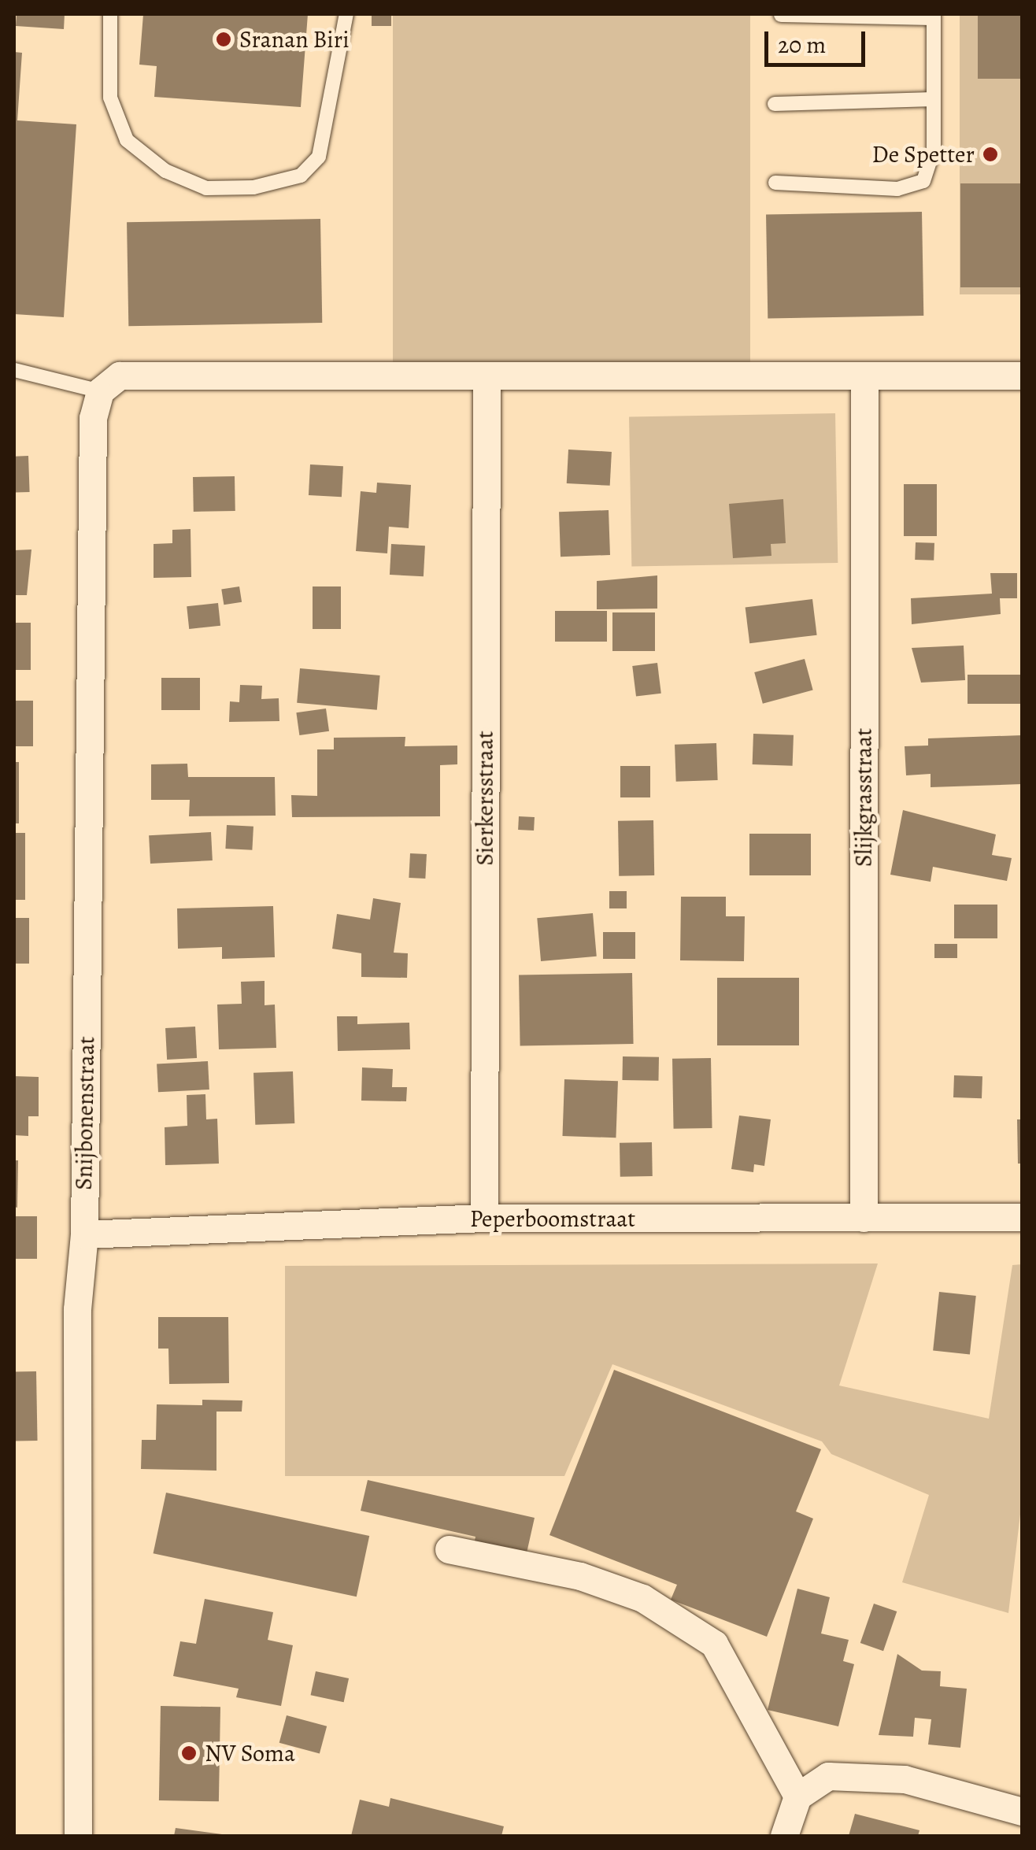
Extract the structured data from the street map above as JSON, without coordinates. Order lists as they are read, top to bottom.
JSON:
{
  "streets": {
    "street": [
      "Slijkgrasstraat",
      "Sierkersstraat",
      "Snijbonenstraat",
      "Peperboomstraat"
    ]
  },
  "crossings": [
    ["Slijkgrasstraat", "Peperboomstraat"],
    ["Sierkersstraat", "Peperboomstraat"],
    ["Snijbonenstraat", "Peperboomstraat"]
  ],
  "places": ["Sranan Biri", "De Spetter", "NV Soma"],
  "scale_bar": "20 m"
}
